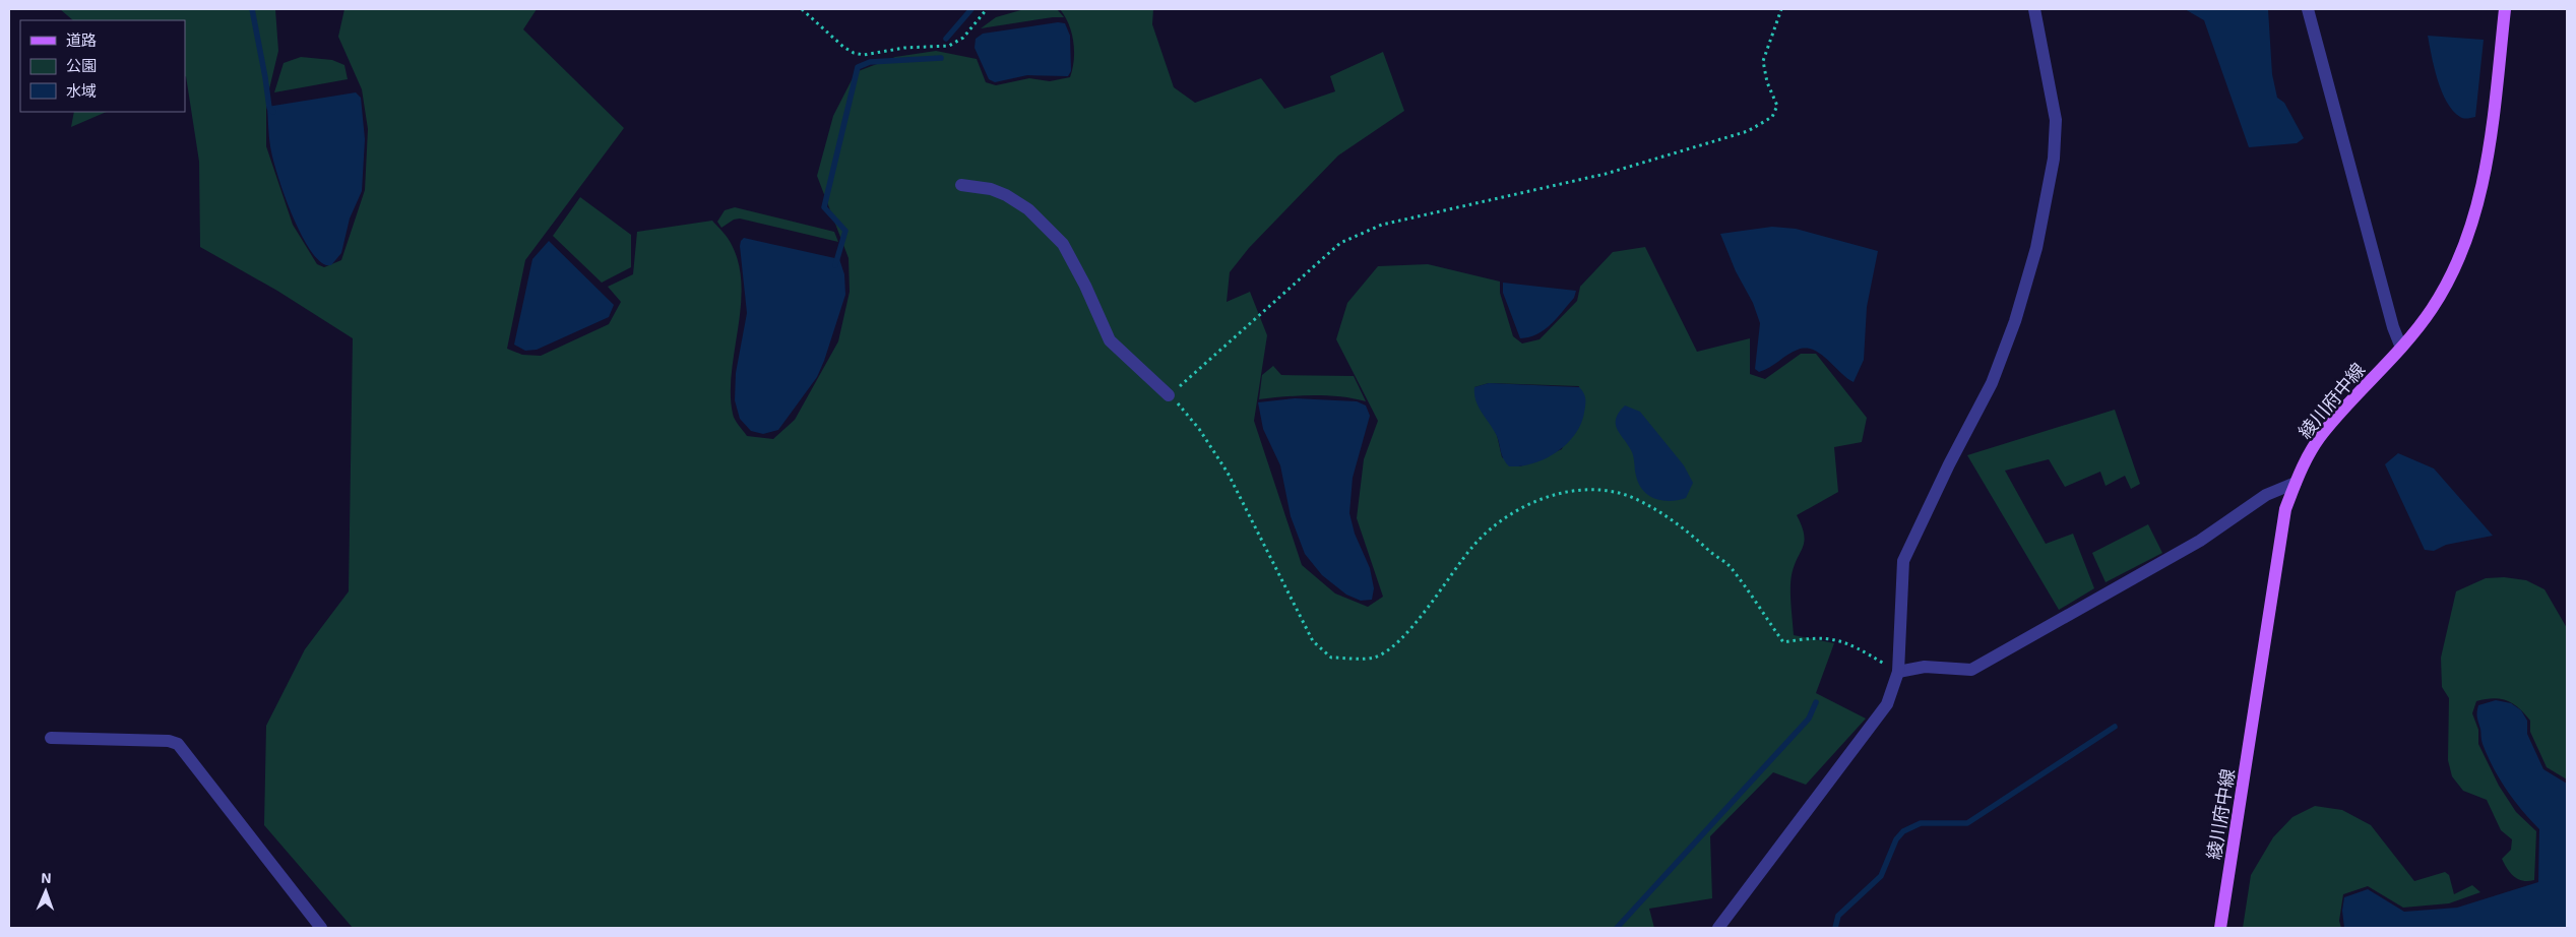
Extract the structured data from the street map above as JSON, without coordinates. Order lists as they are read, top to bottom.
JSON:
{
  "streets": {
    "main road": ["綾川府中線"]
  },
  "legend": ["道路", "公園", "水域"],
  "north": "top"
}
